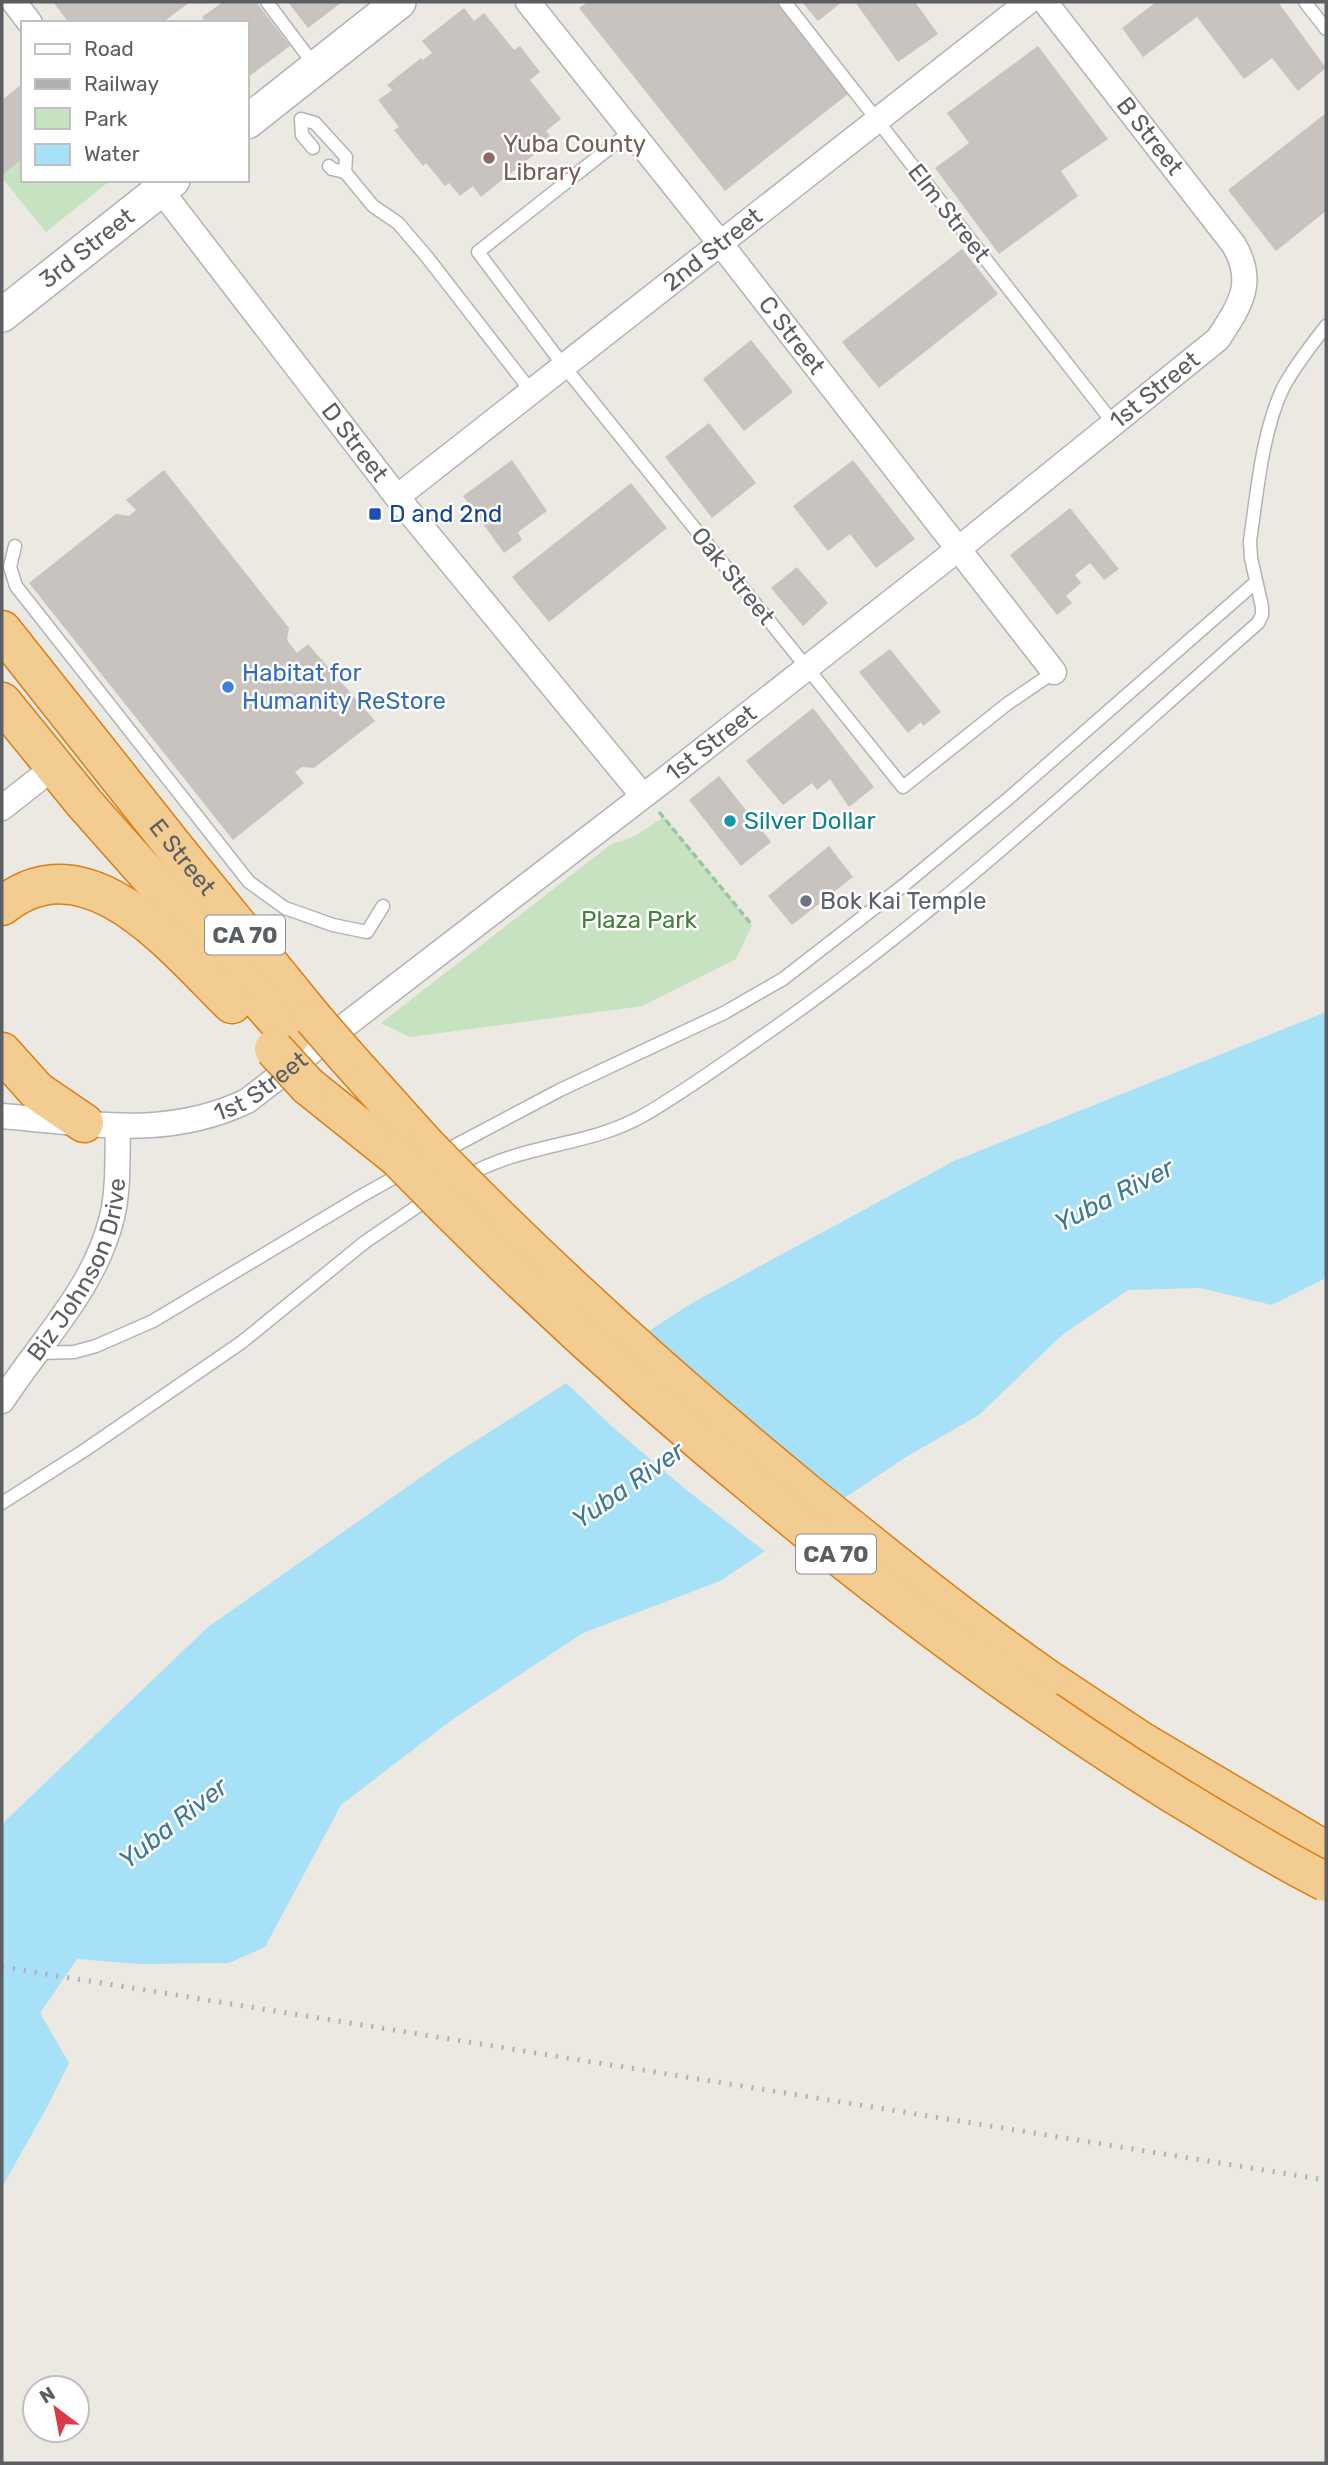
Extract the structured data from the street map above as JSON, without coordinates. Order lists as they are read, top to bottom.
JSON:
{
  "streets": {
    "highway": ["E Street", "CA 70"],
    "street": [
      "B Street",
      "3rd Street",
      "2nd Street",
      "C Street",
      "1st Street",
      "D Street",
      "Biz Johnson Drive"
    ],
    "lane": ["Elm Street", "Oak Street"]
  },
  "crossings": [
    ["B Street", "1st Street"],
    ["Elm Street", "2nd Street"],
    ["Elm Street", "1st Street"],
    ["3rd Street", "D Street"],
    ["2nd Street", "C Street"],
    ["2nd Street", "D Street"],
    ["2nd Street", "Oak Street"],
    ["C Street", "1st Street"],
    ["C Street", "Oak Street"],
    ["1st Street", "D Street"],
    ["1st Street", "Oak Street"],
    ["1st Street", "Biz Johnson Drive"],
    ["E Street", "CA 70"]
  ],
  "water": ["Yuba River"],
  "parks": ["Plaza Park"],
  "places": {
    "other": [
      "Yuba County Library",
      "Habitat for Humanity ReStore",
      "Silver Dollar",
      "Bok Kai Temple"
    ],
    "transit": ["D and 2nd"]
  },
  "legend": [
    "Road",
    "Railway",
    "Park",
    "Water"
  ],
  "north": "top left"
}
